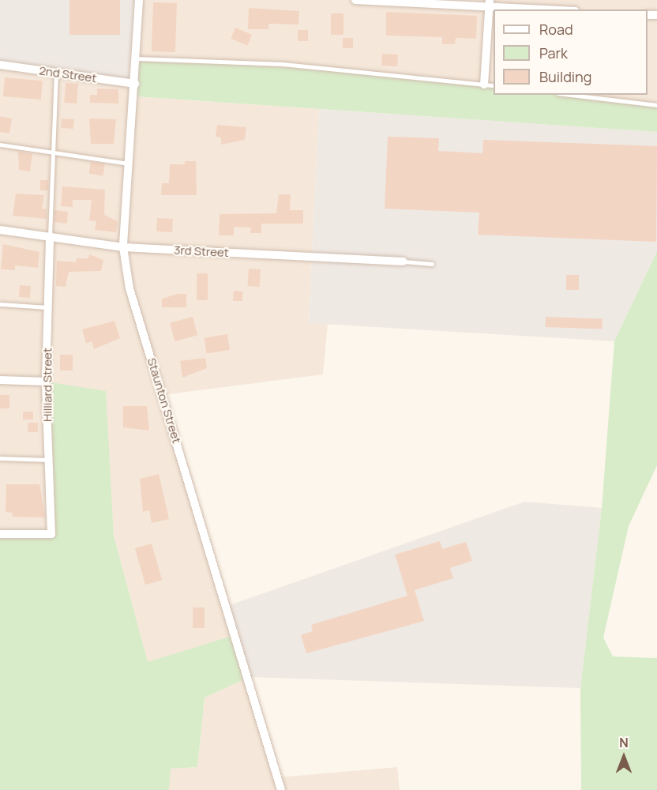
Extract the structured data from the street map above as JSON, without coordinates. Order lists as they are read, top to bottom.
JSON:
{
  "streets": {
    "street": [
      "2nd Street",
      "3rd Street",
      "Hilliard Street",
      "Staunton Street"
    ]
  },
  "crossings": [
    ["2nd Street", "Staunton Street"],
    ["3rd Street", "Hilliard Street"],
    ["3rd Street", "Staunton Street"]
  ],
  "legend": ["Road", "Park", "Building"],
  "north": "top"
}
